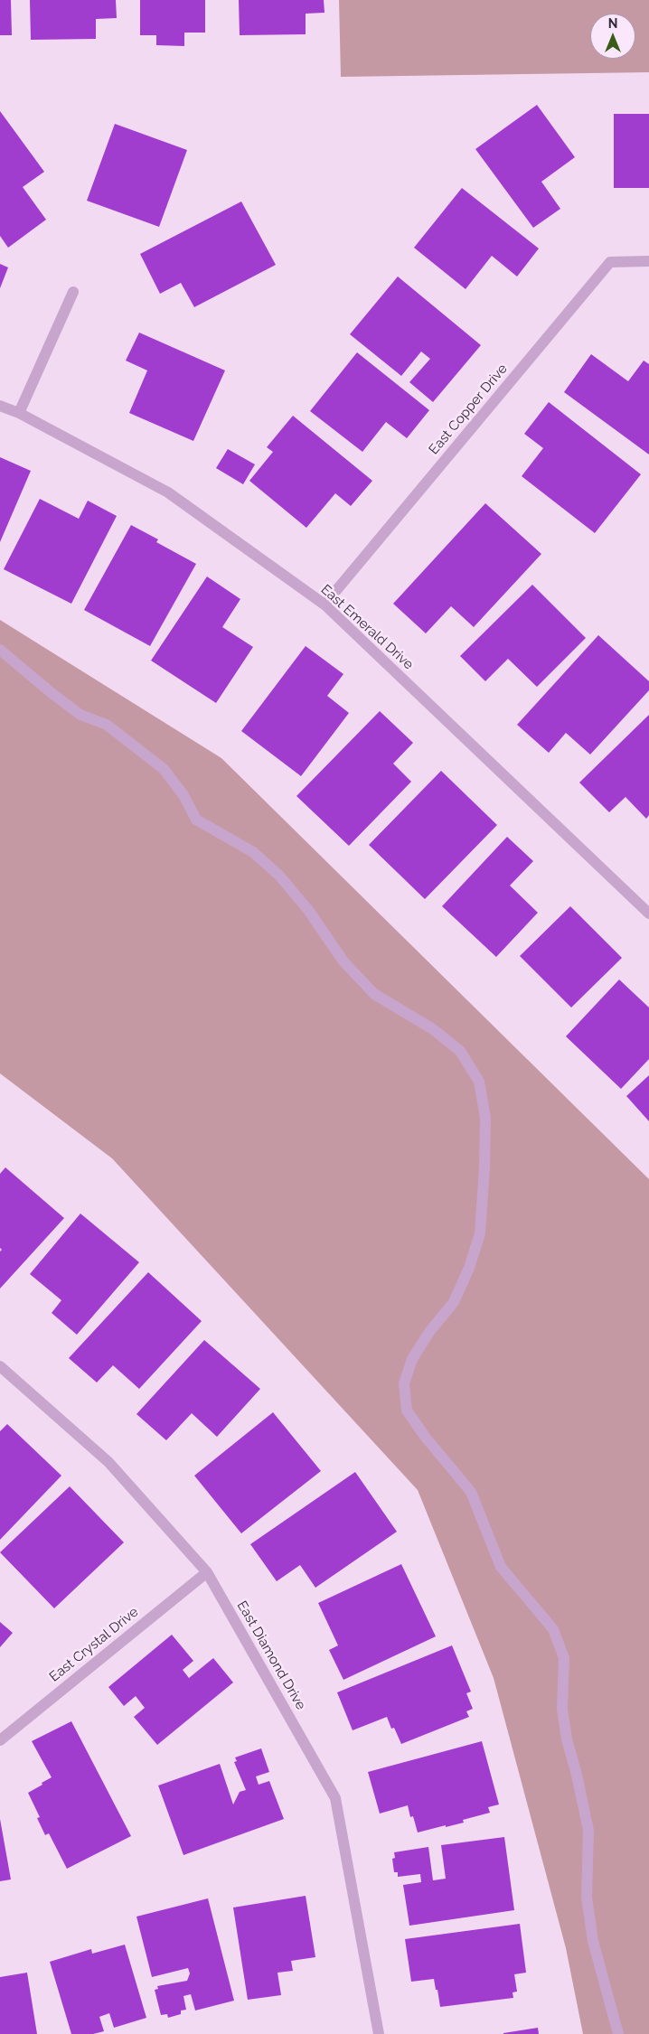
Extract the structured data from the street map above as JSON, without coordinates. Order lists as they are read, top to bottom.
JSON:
{
  "streets": {
    "street": [
      "East Copper Drive",
      "East Emerald Drive",
      "East Crystal Drive",
      "East Diamond Drive"
    ]
  },
  "crossings": [
    ["East Copper Drive", "East Emerald Drive"],
    ["East Crystal Drive", "East Diamond Drive"]
  ],
  "north": "top"
}
